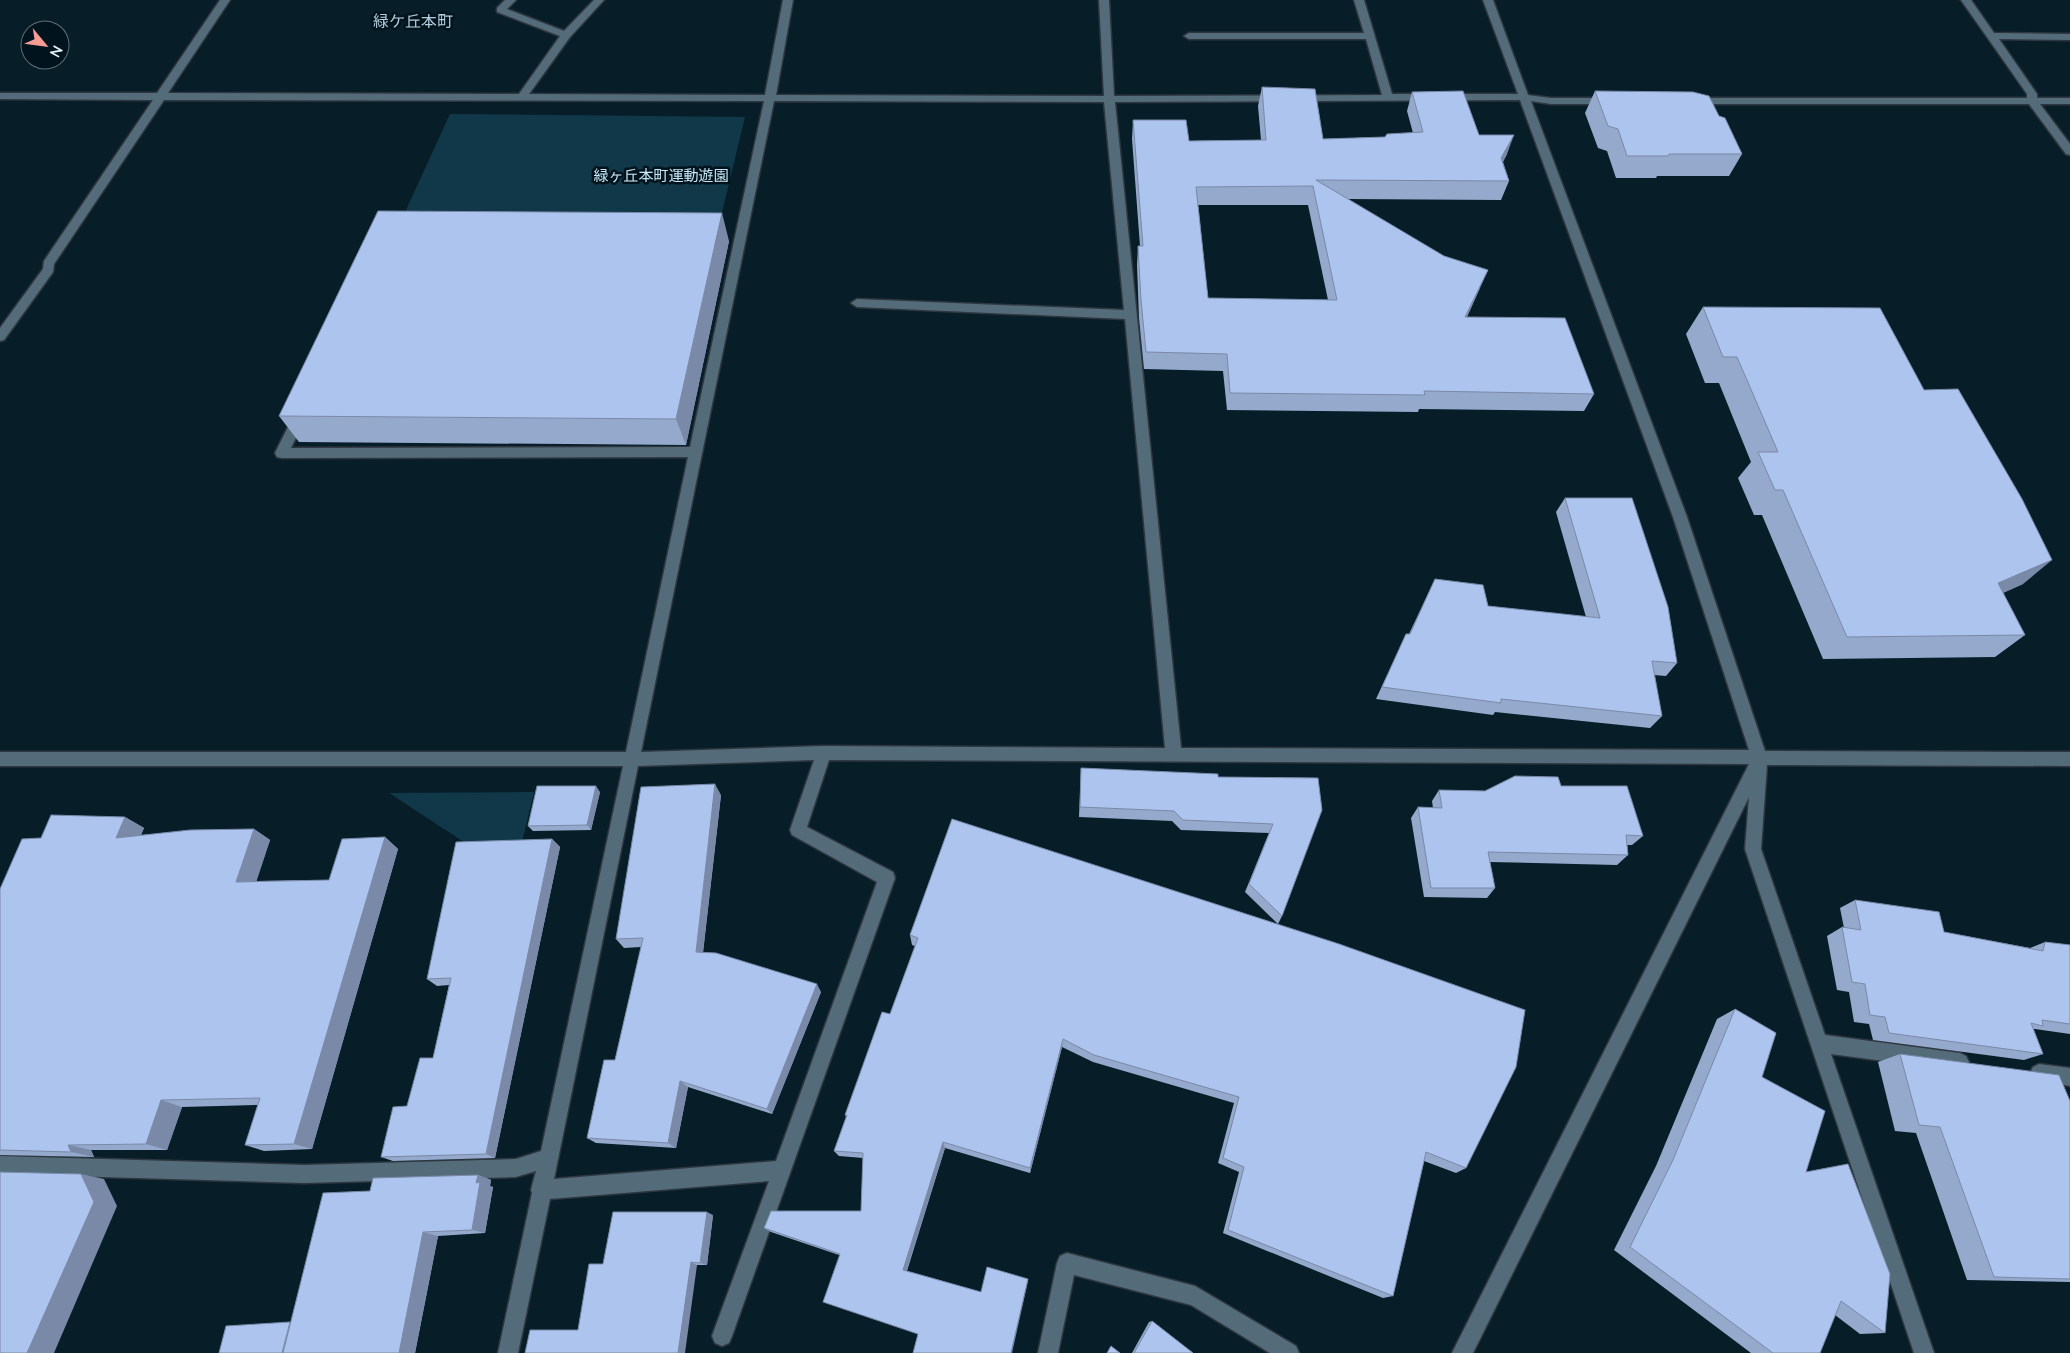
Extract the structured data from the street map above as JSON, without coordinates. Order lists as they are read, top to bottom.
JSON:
{
  "districts": ["緑ケ丘本町"],
  "parks": ["緑ヶ丘本町運動遊園"],
  "north": "bottom right"
}
